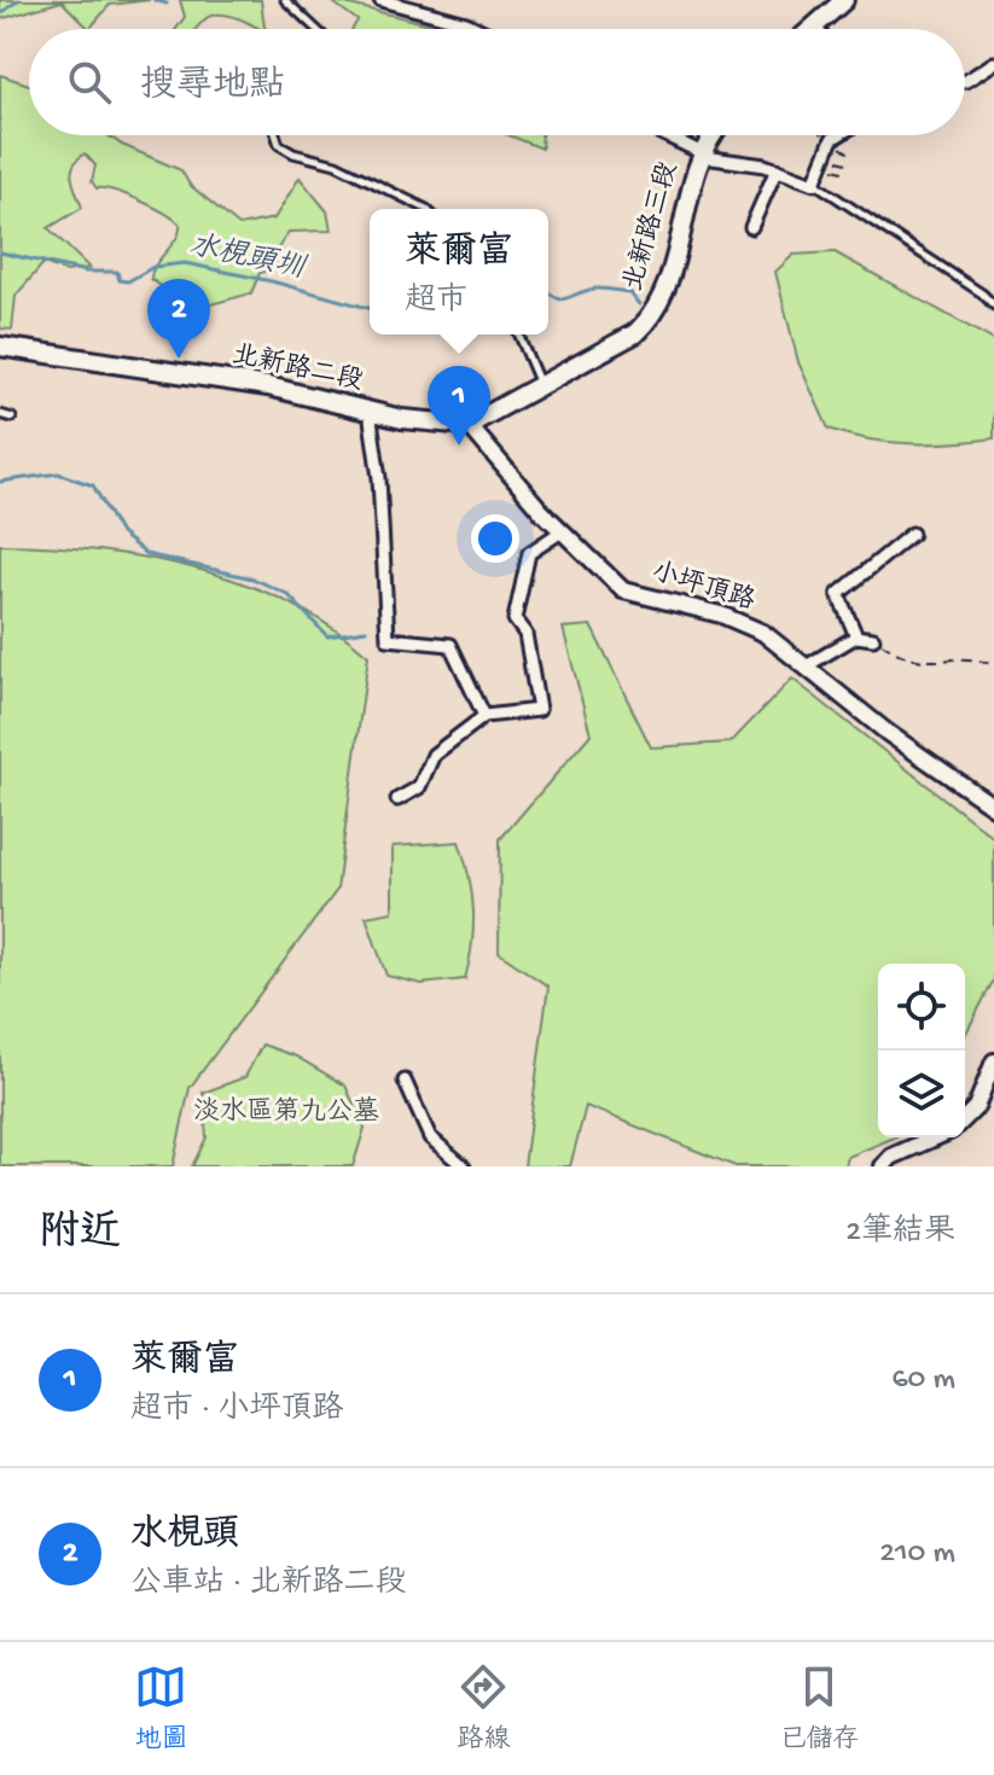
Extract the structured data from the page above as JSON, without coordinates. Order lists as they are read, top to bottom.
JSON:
{
  "streets": {
    "main road": ["北新路三段", "北新路二段"],
    "street": ["小坪頂路"]
  },
  "crossings": [
    ["北新路三段", "北新路二段"],
    ["北新路三段", "小坪頂路"],
    ["北新路二段", "小坪頂路"]
  ],
  "water": ["水梘頭圳"],
  "parks": ["淡水區第九公墓"],
  "page": {
    "search": "搜尋地點",
    "popup": ["萊爾富", "超市"],
    "pins": ["2", "1"],
    "heading": ["附近", "2筆結果"],
    "list": [
      {
        "mark": "1",
        "name": "萊爾富",
        "note": "超市 · 小坪頂路",
        "value": "60 m"
      },
      {
        "mark": "2",
        "name": "水梘頭",
        "note": "公車站 · 北新路二段",
        "value": "210 m"
      }
    ],
    "nav": ["地圖", "路線", "已儲存"]
  }
}
